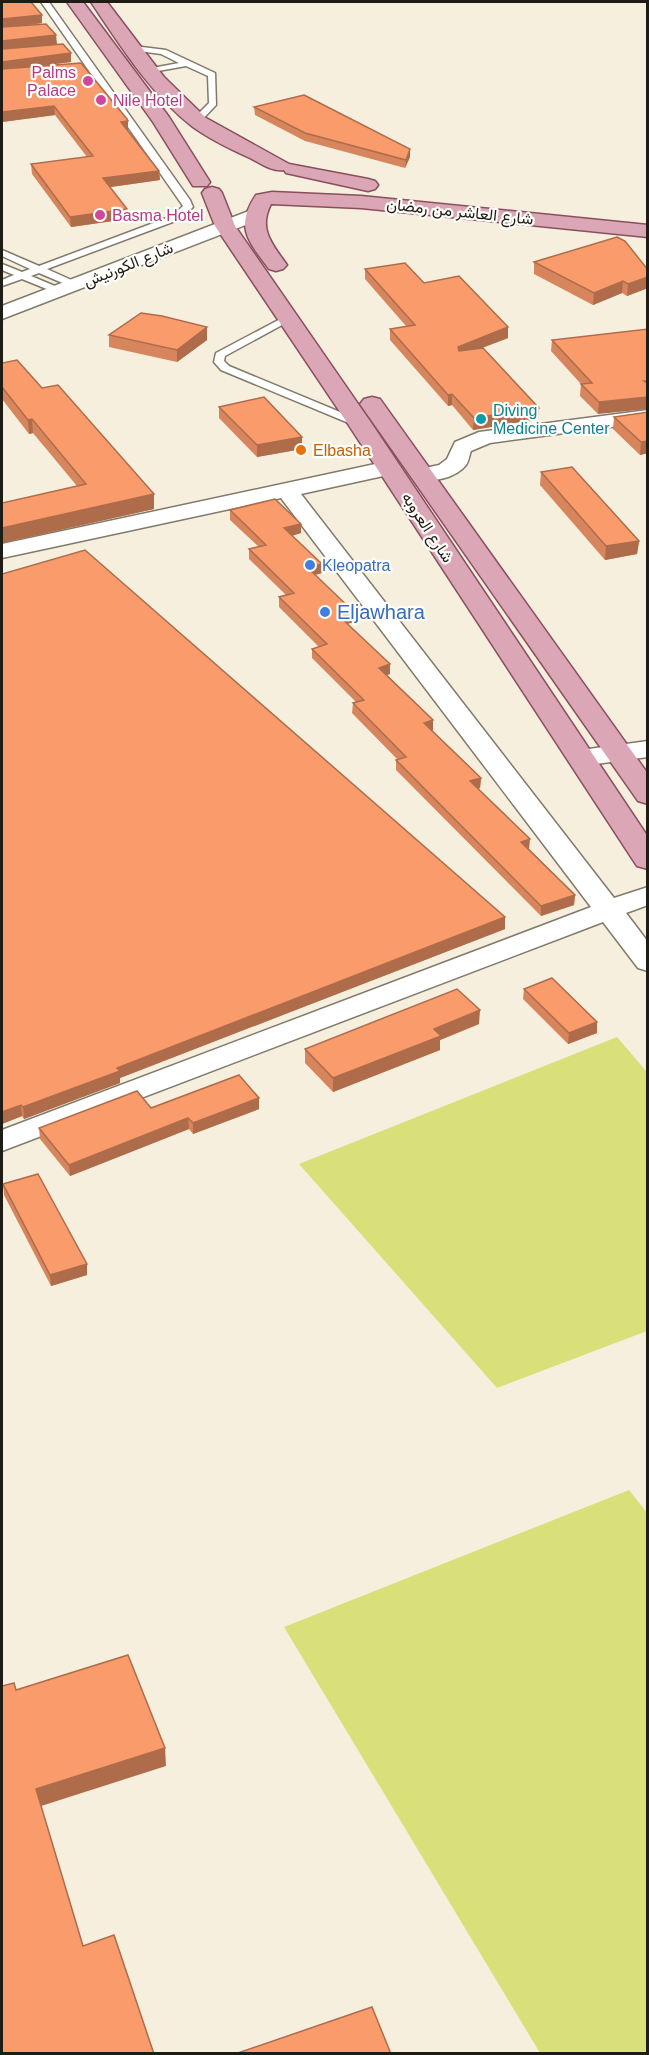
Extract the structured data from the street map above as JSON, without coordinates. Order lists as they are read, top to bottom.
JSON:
{
  "streets": {
    "main road": ["شارع العاشر من رمضان", "شارع العروبه"],
    "street": ["شارع الكورنيش"]
  },
  "crossings": [
    ["شارع العاشر من رمضان", "شارع الكورنيش"],
    ["شارع العاشر من رمضان", "شارع العروبه"],
    ["شارع الكورنيش", "شارع العروبه"]
  ],
  "places": [
    "Palms Palace",
    "Nile Hotel",
    "Basma Hotel",
    "Diving Medicine Center",
    "Elbasha",
    "Kleopatra",
    "Eljawhara"
  ]
}
